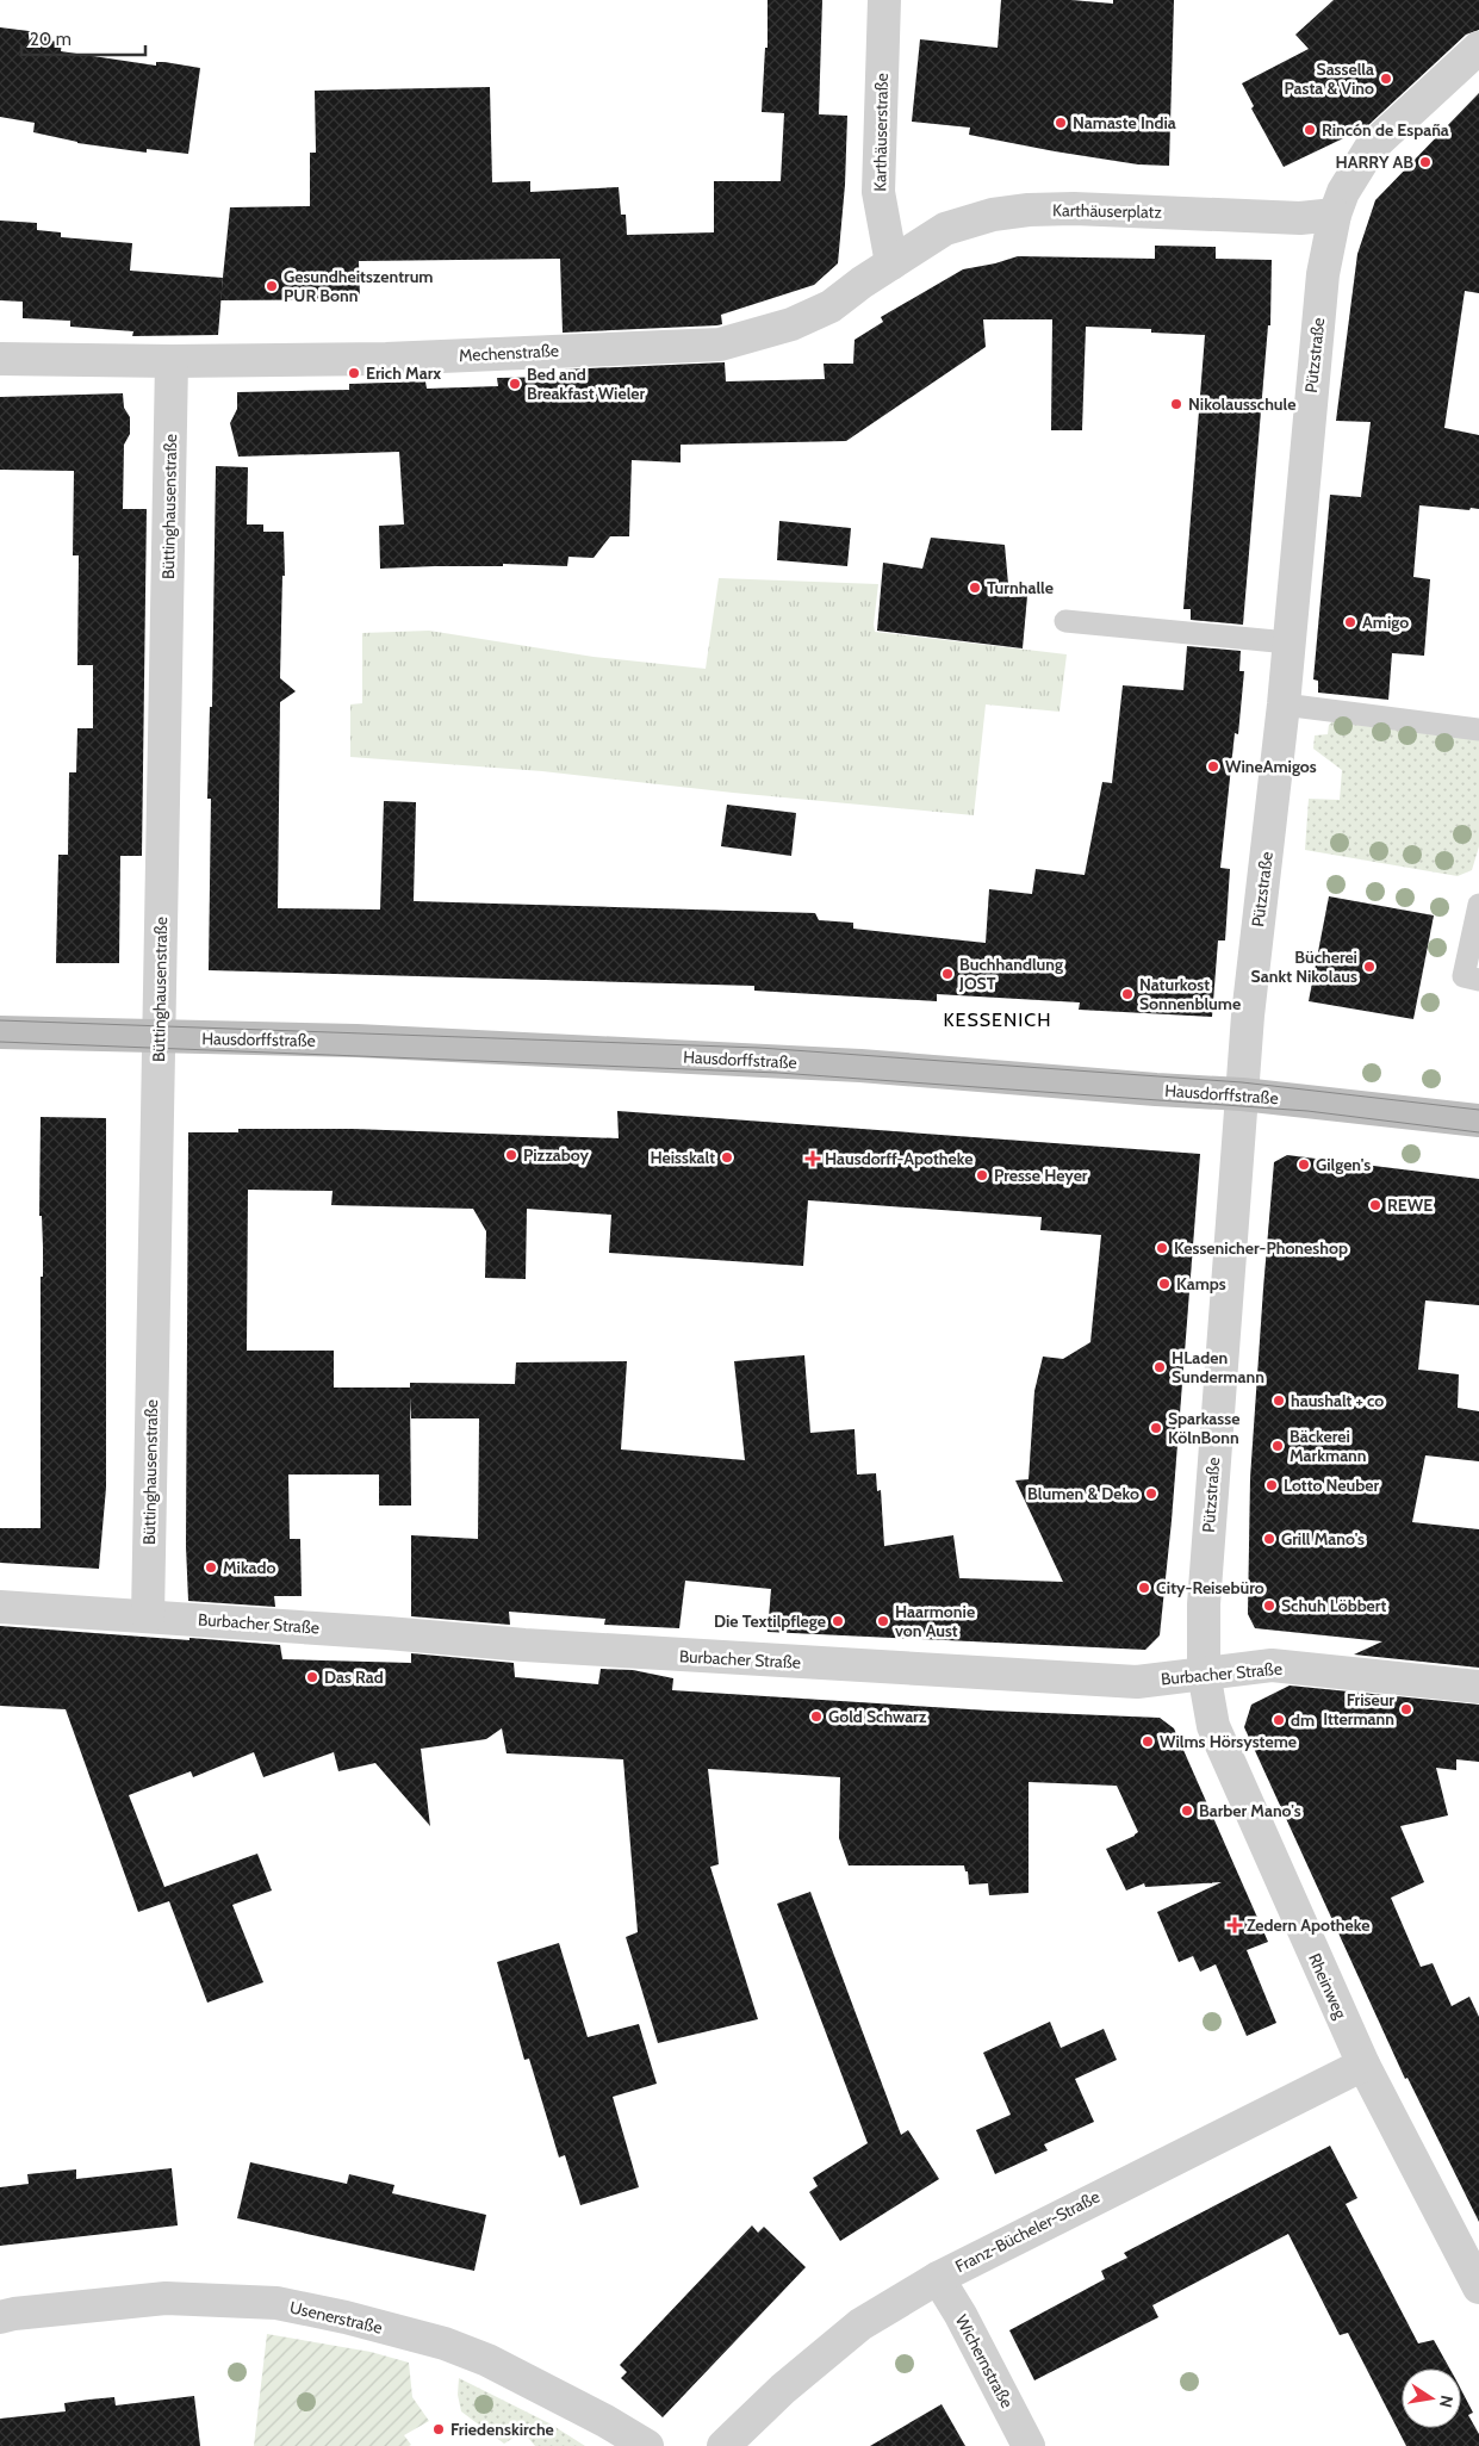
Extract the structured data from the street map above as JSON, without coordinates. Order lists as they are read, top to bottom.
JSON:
{
  "streets": {
    "main road": ["Hausdorffstraße"],
    "street": [
      "Karthäuserstraße",
      "Karthäuserplatz",
      "Mechenstraße",
      "Pützstraße",
      "Büttinghausenstraße",
      "Burbacher Straße",
      "Rheinweg",
      "Franz-Bücheler-Straße",
      "Usenerstraße",
      "Wichernstraße"
    ]
  },
  "crossings": [
    ["Karthäuserstraße", "Karthäuserplatz"],
    ["Karthäuserstraße", "Mechenstraße"],
    ["Karthäuserplatz", "Mechenstraße"],
    ["Karthäuserplatz", "Pützstraße"],
    ["Mechenstraße", "Büttinghausenstraße"],
    ["Pützstraße", "Hausdorffstraße"],
    ["Pützstraße", "Burbacher Straße"],
    ["Pützstraße", "Rheinweg"],
    ["Büttinghausenstraße", "Hausdorffstraße"],
    ["Büttinghausenstraße", "Burbacher Straße"],
    ["Burbacher Straße", "Rheinweg"],
    ["Rheinweg", "Franz-Bücheler-Straße"],
    ["Franz-Bücheler-Straße", "Wichernstraße"]
  ],
  "districts": ["KESSENICH"],
  "places": {
    "other": [
      "Sassella Pasta & Vino",
      "Namaste India",
      "Rincón de España",
      "HARRY AB",
      "Gesundheitszentrum PUR Bonn",
      "Erich Marx",
      "Bed and Breakfast Wieler",
      "Nikolausschule",
      "Turnhalle",
      "Amigo",
      "WineAmigos",
      "Bücherei Sankt Nikolaus",
      "Buchhandlung JOST",
      "Naturkost Sonnenblume",
      "Pizzaboy",
      "Heisskalt",
      "Gilgen's",
      "Presse Heyer",
      "REWE",
      "Kessenicher-Phoneshop",
      "Kamps",
      "HLaden Sundermann",
      "haushalt + co",
      "Sparkasse KölnBonn",
      "Bäckerei Markmann",
      "Lotto Neuber",
      "Blumen & Deko",
      "Grill Mano's",
      "Mikado",
      "City-Reisebüro",
      "Schuh Löbbert",
      "Die Textilpflege",
      "Haarmonie von Aust",
      "Das Rad",
      "Friseur Ittermann",
      "Gold Schwarz",
      "dm",
      "Wilms Hörsysteme",
      "Barber Mano's",
      "Friedenskirche"
    ],
    "health": ["Hausdorff-Apotheke", "Zedern Apotheke"]
  },
  "scale_bar": "20 m",
  "north": "right"
}
